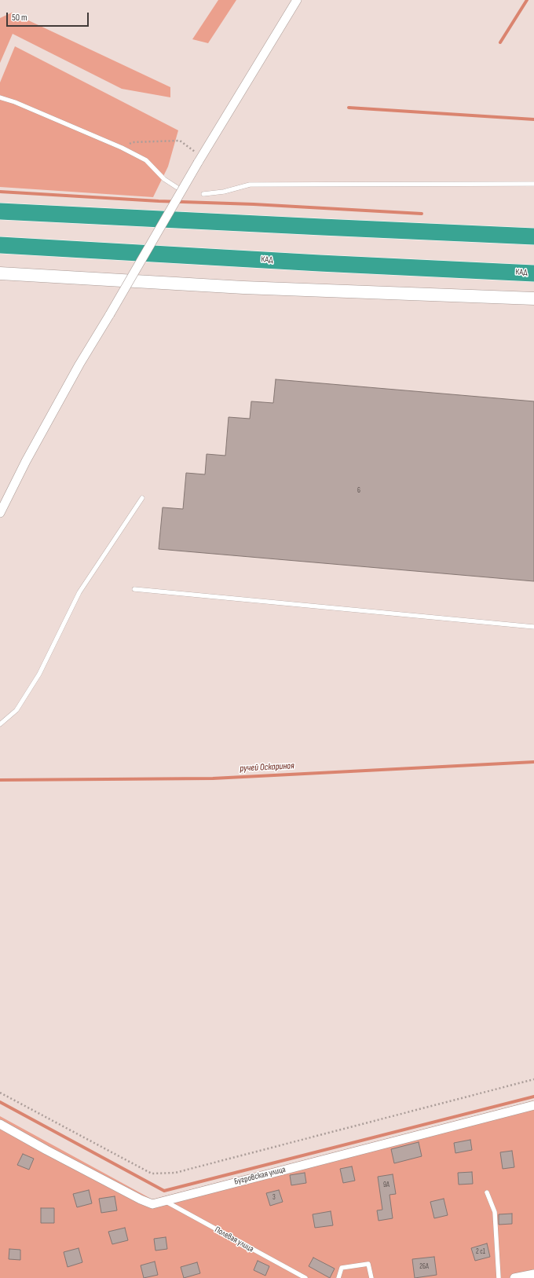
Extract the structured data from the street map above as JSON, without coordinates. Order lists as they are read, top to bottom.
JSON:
{
  "streets": {
    "highway": ["КАД"],
    "street": ["Бугровская улица"],
    "lane": ["Полевая улица"]
  },
  "crossings": [
    ["Бугровская улица", "Полевая улица"]
  ],
  "water": ["ручей Оскариноя"],
  "house_numbers": [
    "6",
    "9А",
    "3",
    "2 с1",
    "26А"
  ],
  "scale_bar": "50 m"
}
